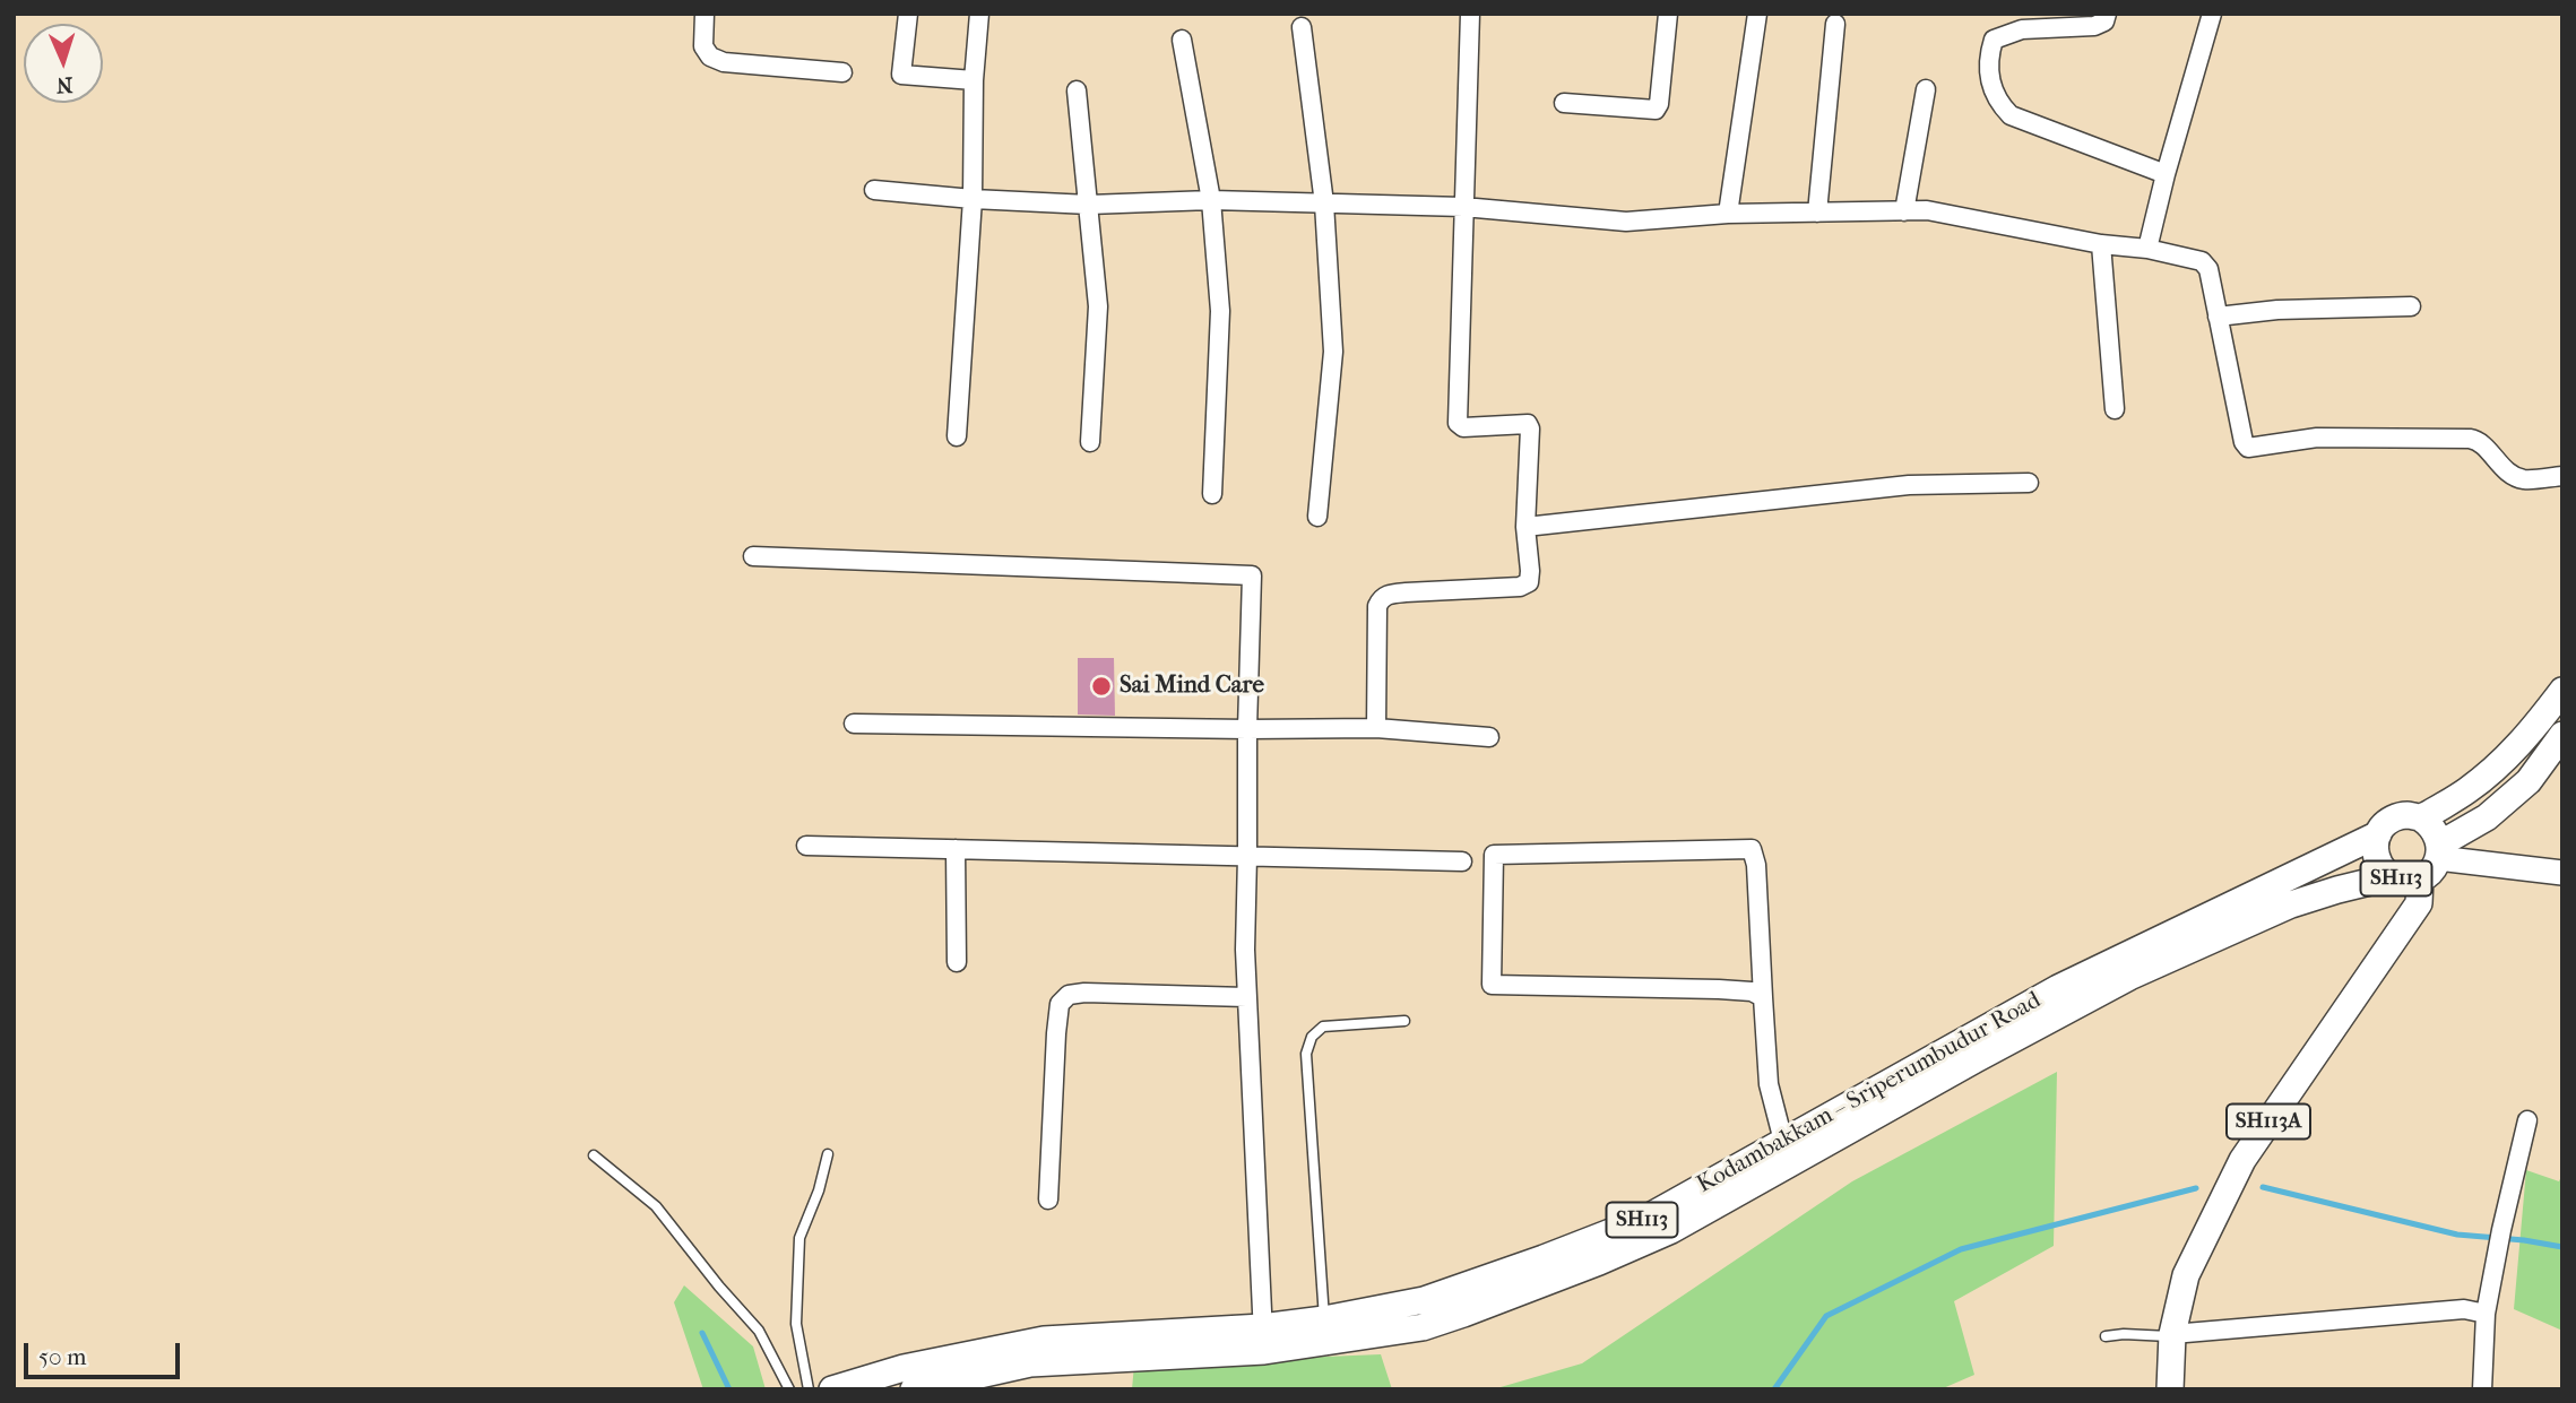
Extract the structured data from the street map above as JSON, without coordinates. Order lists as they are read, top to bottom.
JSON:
{
  "streets": {
    "main road": ["SH113", "Kodambakkam – Sriperumbudur Road", "SH113A"]
  },
  "crossings": [
    ["SH113", "Kodambakkam – Sriperumbudur Road"],
    ["SH113", "SH113A"],
    ["Kodambakkam – Sriperumbudur Road", "SH113A"]
  ],
  "places": ["Sai Mind Care"],
  "scale_bar": "50 m",
  "north": "bottom"
}
